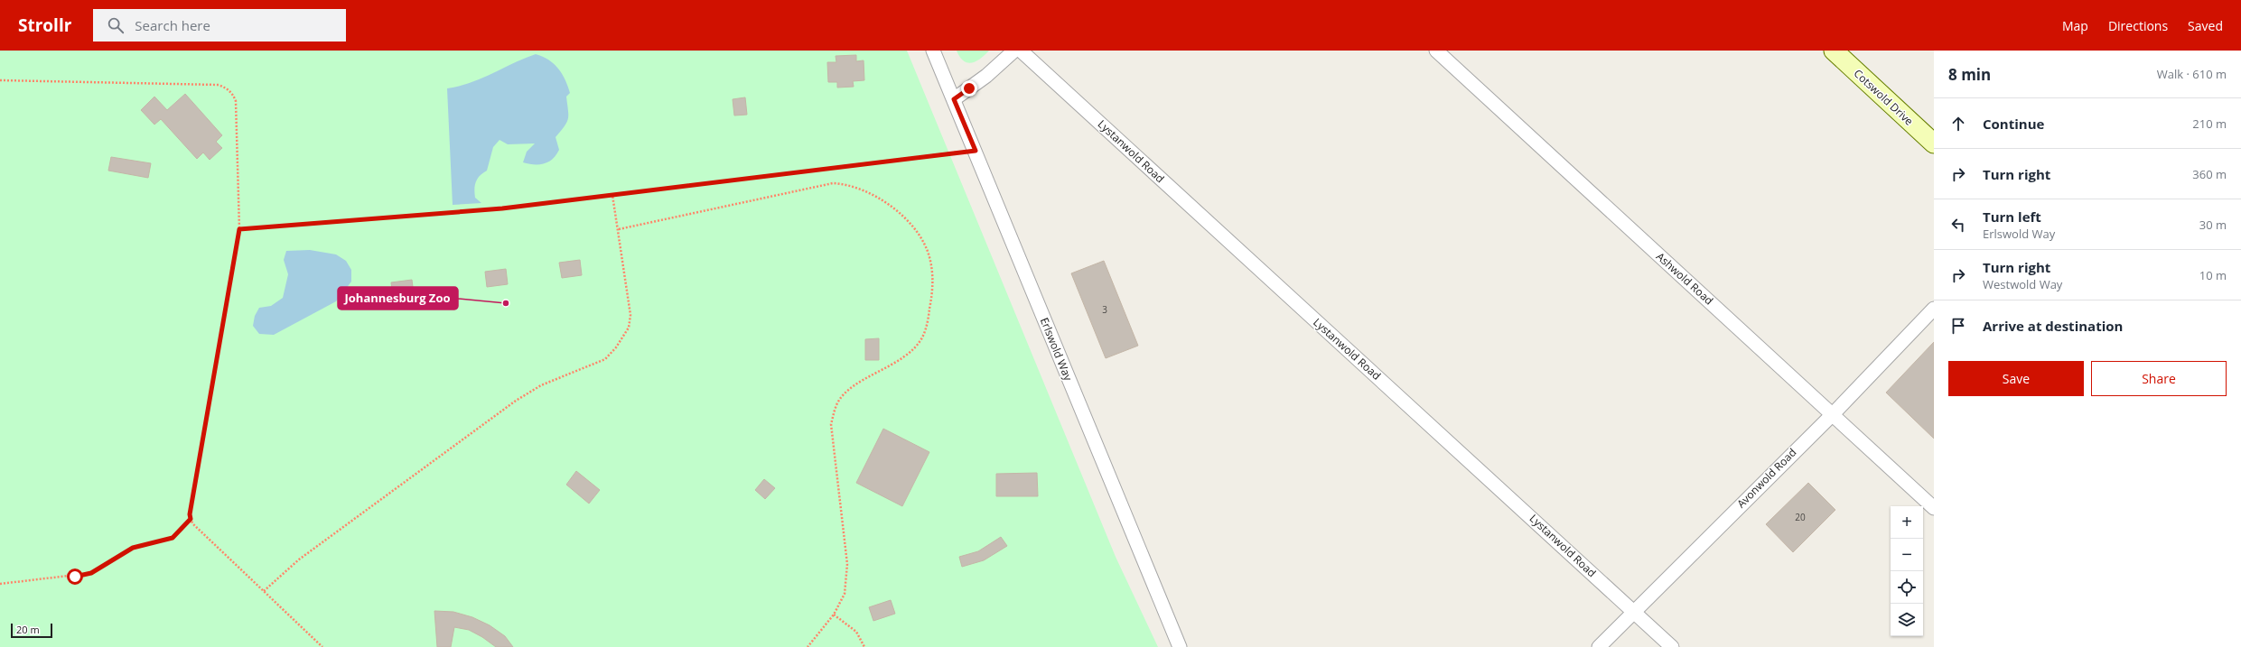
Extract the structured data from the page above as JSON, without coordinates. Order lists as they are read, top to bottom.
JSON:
{
  "streets": {
    "main road": ["Cotswold Drive"],
    "street": [
      "Lystanwold Road",
      "Ashwold Road",
      "Erlswold Way",
      "Avonwold Road"
    ]
  },
  "crossings": [
    ["Lystanwold Road", "Avonwold Road"],
    ["Ashwold Road", "Avonwold Road"]
  ],
  "places": ["Johannesburg Zoo"],
  "house_numbers": ["3", "20"],
  "scale_bar": "20 m",
  "page": {
    "header": "Strollr",
    "search": "Search here",
    "nav": ["Map", "Directions", "Saved"],
    "heading": ["8 min", "Walk · 610 m"],
    "list": [
      ["Continue", "210 m"],
      ["Turn right", "360 m"],
      ["Turn left", "Erlswold Way", "30 m"],
      ["Turn right", "Westwold Way", "10 m"],
      "Arrive at destination"
    ],
    "buttons": ["Save", "Share"],
    "map_buttons": ["+", "−"],
    "scale": "20 m"
  }
}
